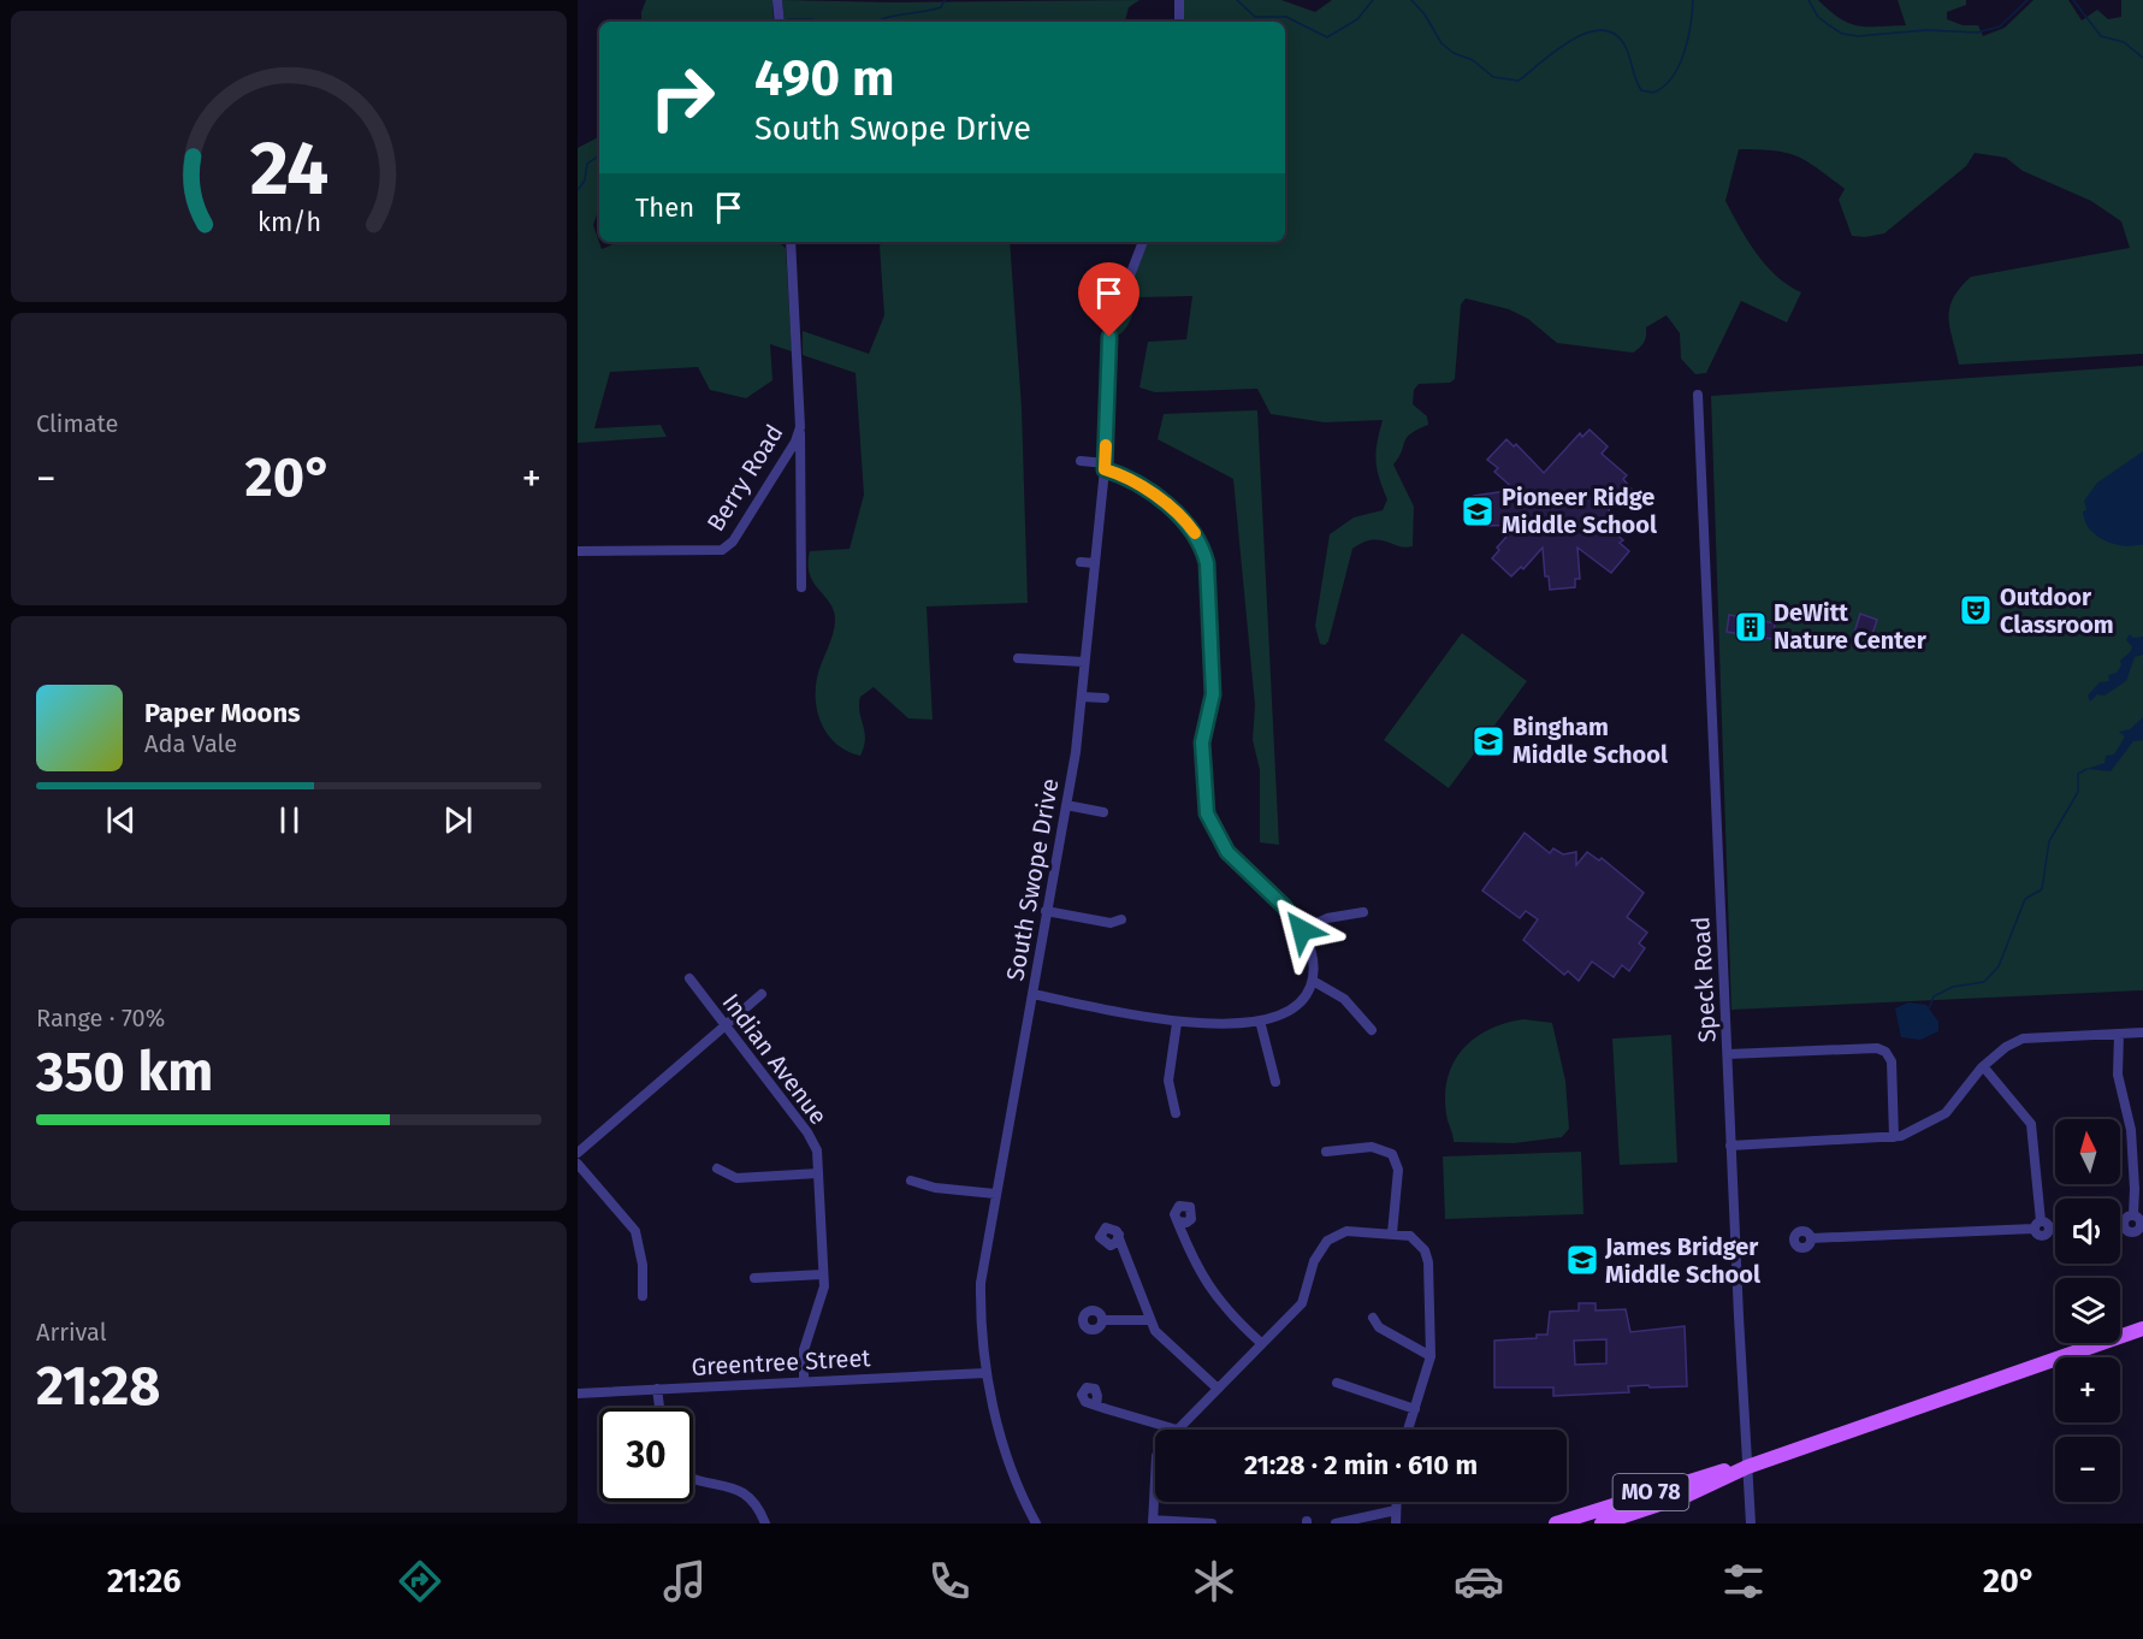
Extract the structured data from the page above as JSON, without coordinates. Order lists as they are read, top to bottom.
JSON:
{
  "streets": {
    "main road": ["MO 78"],
    "street": [
      "Berry Road",
      "South Swope Drive",
      "Speck Road",
      "Indian Avenue",
      "Greentree Street"
    ]
  },
  "crossings": [
    ["South Swope Drive", "Greentree Street"],
    ["Speck Road", "MO 78"],
    ["Indian Avenue", "Greentree Street"]
  ],
  "places": {
    "school or university": ["Pioneer Ridge Middle School", "Bingham Middle School", "James Bridger Middle School"],
    "theatre": ["Outdoor Classroom"],
    "building": ["DeWitt Nature Center"]
  },
  "north": "top",
  "page": {
    "turn": ["490 m", "South Swope Drive"],
    "then": "Then",
    "tile": [
      "Climate",
      ["Range · 70%", "350 km"],
      ["Arrival", "21:28"]
    ],
    "heat": ["−", "20°", "+"],
    "song": ["Paper Moons", "Ada Vale"],
    "map_buttons": ["+", "−"],
    "limit": "30",
    "trip": "21:28 · 2 min · 610 m",
    "tabs": ["21:26", "20°"],
    "gauge": ["24", "km/h"]
  }
}
